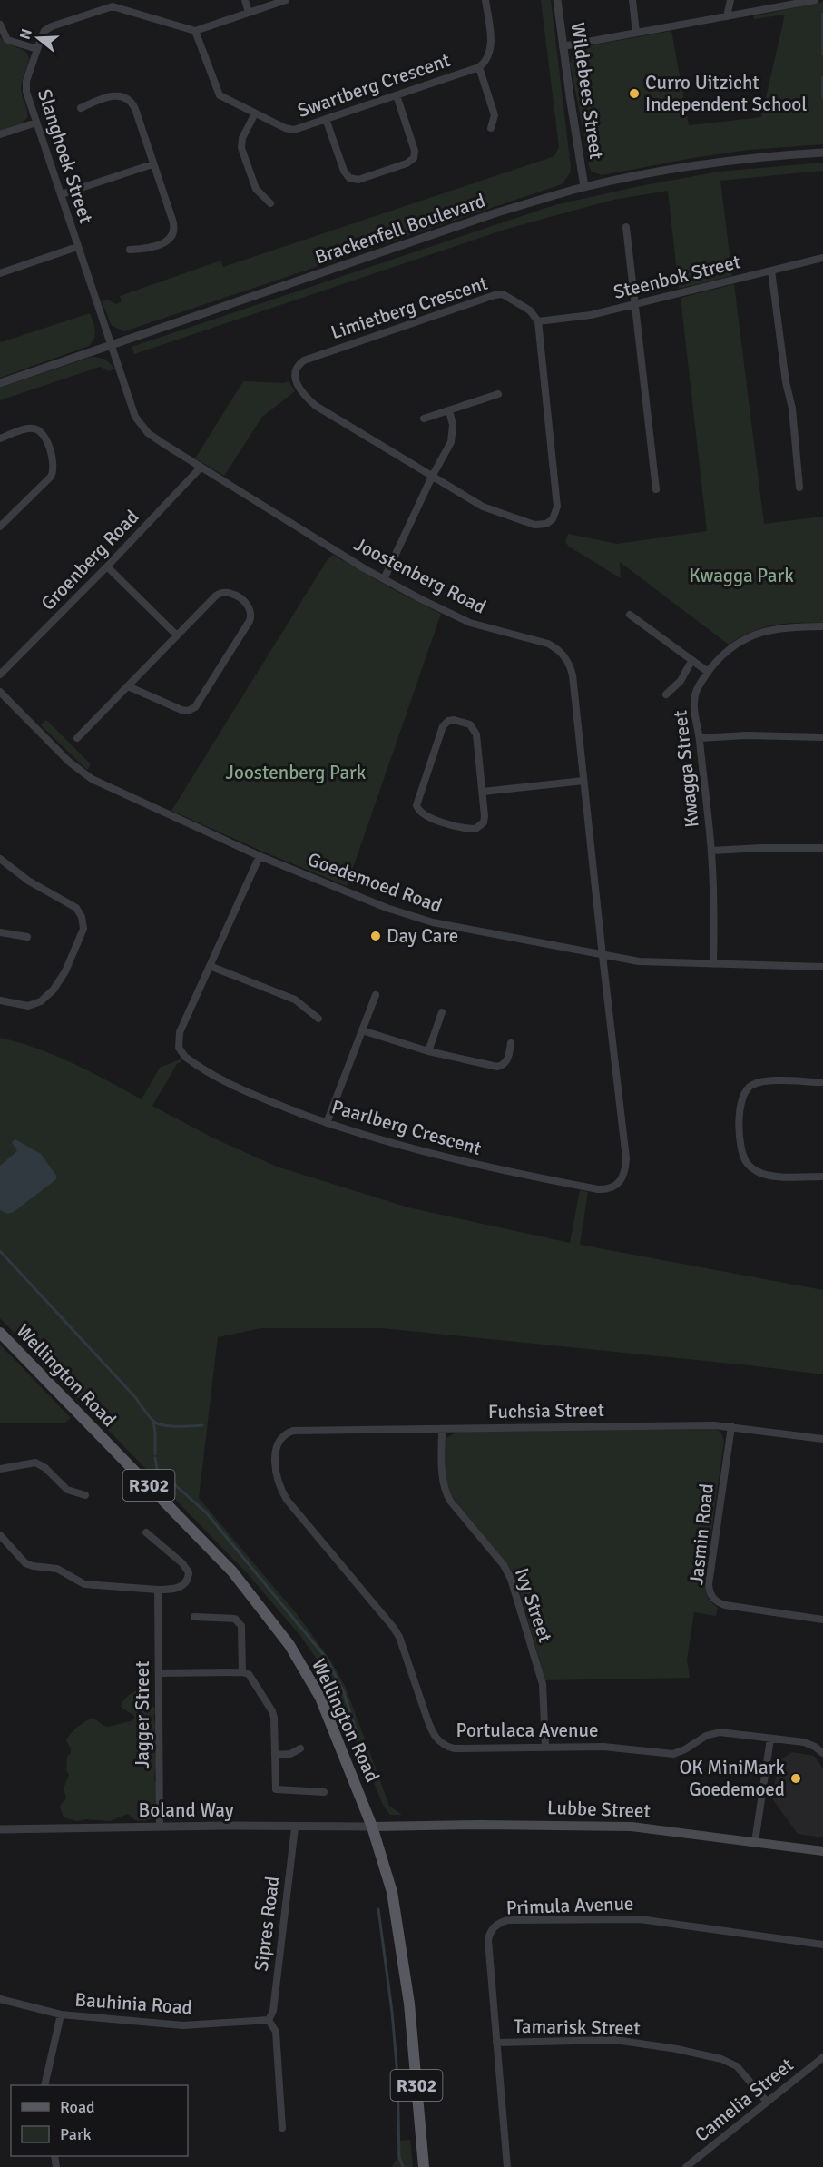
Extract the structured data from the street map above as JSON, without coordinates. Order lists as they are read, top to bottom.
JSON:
{
  "streets": {
    "main road": ["Wellington Road", "R302", "Lubbe Street"],
    "street": [
      "Swartberg Crescent",
      "Wildebees Street",
      "Slanghoek Street",
      "Brackenfell Boulevard",
      "Steenbok Street",
      "Limietberg Crescent",
      "Groenberg Road",
      "Joostenberg Road",
      "Kwagga Street",
      "Goedemoed Road",
      "Paarlberg Crescent",
      "Fuchsia Street",
      "Jasmin Road",
      "Ivy Street",
      "Jagger Street",
      "Portulaca Avenue",
      "Boland Way",
      "Primula Avenue",
      "Sipres Road",
      "Bauhinia Road",
      "Tamarisk Street",
      "Camelia Street"
    ]
  },
  "crossings": [
    ["Swartberg Crescent", "Slanghoek Street"],
    ["Wildebees Street", "Brackenfell Boulevard"],
    ["Slanghoek Street", "Brackenfell Boulevard"],
    ["Slanghoek Street", "Joostenberg Road"],
    ["Brackenfell Boulevard", "Joostenberg Road"],
    ["Steenbok Street", "Limietberg Crescent"],
    ["Groenberg Road", "Joostenberg Road"],
    ["Joostenberg Road", "Goedemoed Road"],
    ["Joostenberg Road", "Paarlberg Crescent"],
    ["Kwagga Street", "Goedemoed Road"],
    ["Goedemoed Road", "Paarlberg Crescent"],
    ["Wellington Road", "Lubbe Street"],
    ["Wellington Road", "Boland Way"],
    ["Fuchsia Street", "Jasmin Road"],
    ["Fuchsia Street", "Ivy Street"],
    ["Fuchsia Street", "Portulaca Avenue"],
    ["Ivy Street", "Portulaca Avenue"],
    ["Jagger Street", "Boland Way"],
    ["Lubbe Street", "Boland Way"],
    ["Boland Way", "Sipres Road"],
    ["Primula Avenue", "Tamarisk Street"],
    ["Sipres Road", "Bauhinia Road"],
    ["Tamarisk Street", "Camelia Street"]
  ],
  "parks": ["Kwagga Park", "Joostenberg Park"],
  "places": ["Curro Uitzicht Independent School", "Day Care", "OK MiniMark Goedemoed"],
  "legend": ["Road", "Park"],
  "north": "left"
}
